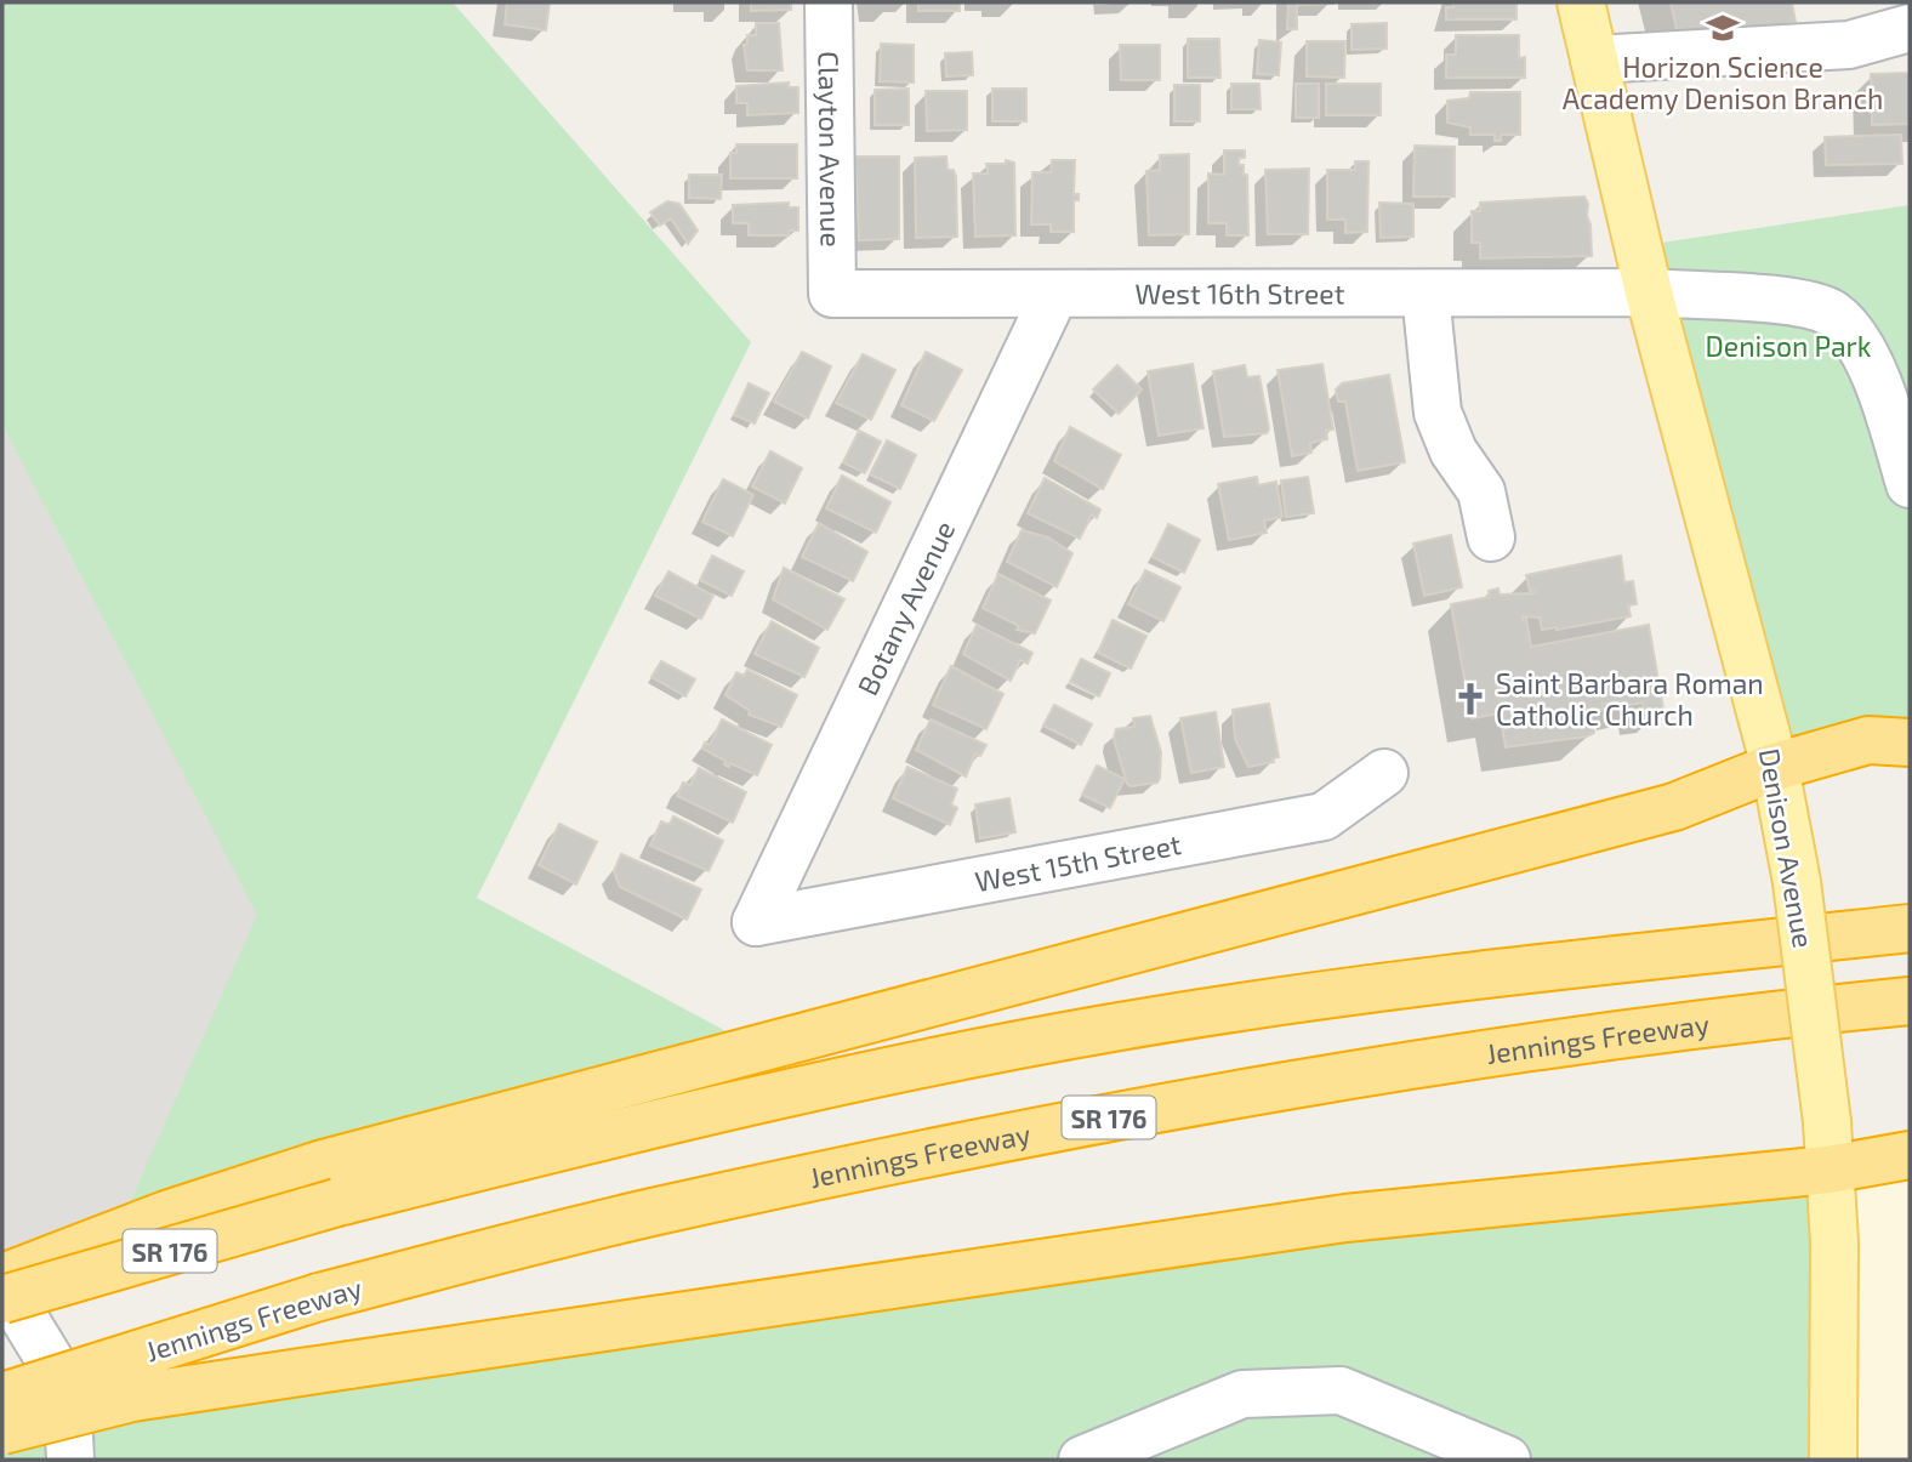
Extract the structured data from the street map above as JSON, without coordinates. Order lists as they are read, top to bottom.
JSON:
{
  "streets": {
    "highway": ["Jennings Freeway", "SR 176"],
    "main road": ["Denison Avenue"],
    "street": [
      "Clayton Avenue",
      "West 16th Street",
      "Botany Avenue",
      "West 15th Street"
    ]
  },
  "crossings": [
    ["Clayton Avenue", "West 16th Street"],
    ["West 16th Street", "Botany Avenue"],
    ["West 16th Street", "Denison Avenue"],
    ["Botany Avenue", "West 15th Street"]
  ],
  "parks": ["Denison Park"],
  "places": {
    "school or university": ["Horizon Science Academy Denison Branch"],
    "church": ["Saint Barbara Roman Catholic Church"]
  }
}
